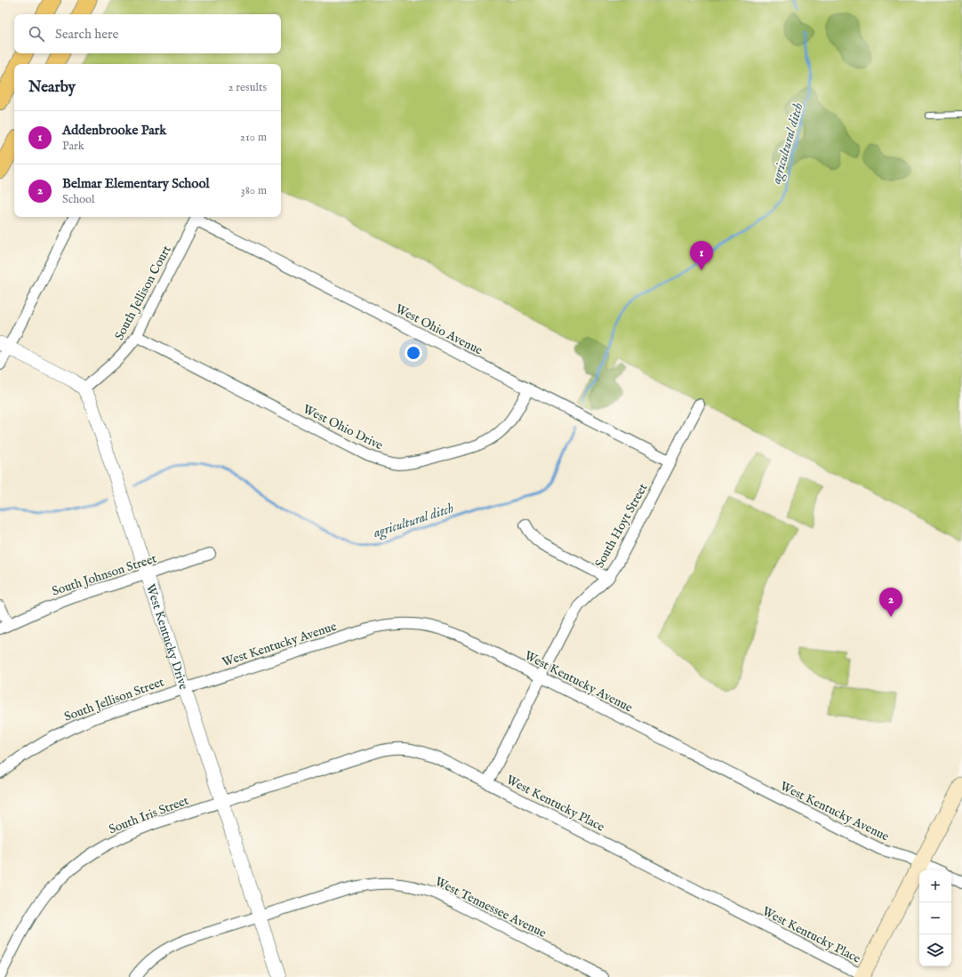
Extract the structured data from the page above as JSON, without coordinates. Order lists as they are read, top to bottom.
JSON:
{
  "streets": {
    "street": [
      "South Jellison Court",
      "West Ohio Avenue",
      "West Ohio Drive",
      "South Hoyt Street",
      "South Johnson Street",
      "West Kentucky Drive",
      "West Kentucky Avenue",
      "South Jellison Street",
      "West Kentucky Place",
      "South Iris Street",
      "West Tennessee Avenue"
    ]
  },
  "crossings": [
    ["South Jellison Court", "West Ohio Avenue"],
    ["South Jellison Court", "West Ohio Drive"],
    ["South Jellison Court", "West Kentucky Drive"],
    ["West Ohio Avenue", "West Ohio Drive"],
    ["West Ohio Avenue", "South Hoyt Street"],
    ["South Hoyt Street", "West Kentucky Avenue"],
    ["South Hoyt Street", "West Kentucky Place"],
    ["South Johnson Street", "West Kentucky Drive"],
    ["West Kentucky Drive", "West Kentucky Avenue"],
    ["West Kentucky Drive", "South Jellison Street"],
    ["West Kentucky Drive", "West Kentucky Place"],
    ["West Kentucky Drive", "South Iris Street"],
    ["West Kentucky Drive", "West Tennessee Avenue"],
    ["West Kentucky Avenue", "South Jellison Street"],
    ["West Kentucky Place", "South Iris Street"]
  ],
  "water": ["agricultural ditch"],
  "page": {
    "search": "Search here",
    "heading": ["Nearby", "2 results"],
    "list": [
      {
        "mark": "1",
        "name": "Addenbrooke Park",
        "note": "Park",
        "value": "210 m"
      },
      {
        "mark": "2",
        "name": "Belmar Elementary School",
        "note": "School",
        "value": "380 m"
      }
    ],
    "pins": ["1", "2"],
    "map_buttons": ["+", "−"]
  }
}
